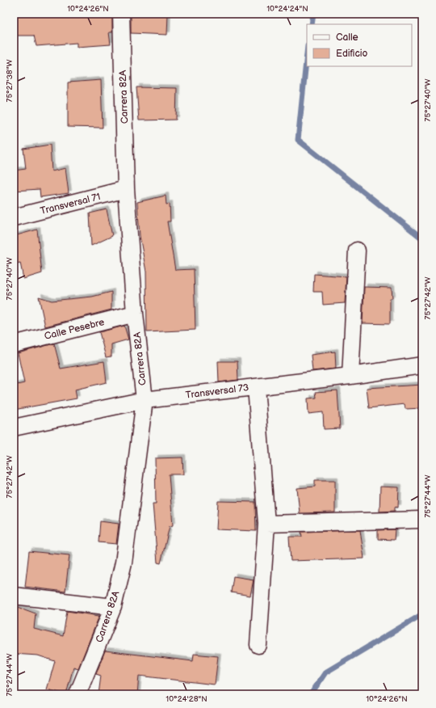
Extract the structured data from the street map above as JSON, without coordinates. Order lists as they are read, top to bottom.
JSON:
{
  "streets": {
    "street": [
      "Carrera 82A",
      "Transversal 71",
      "Calle Pesebre",
      "Transversal 73"
    ]
  },
  "crossings": [
    ["Carrera 82A", "Transversal 71"],
    ["Carrera 82A", "Calle Pesebre"],
    ["Carrera 82A", "Transversal 73"]
  ],
  "legend": ["Calle", "Edificio"],
  "coordinates": [
    "10°24'26\"N",
    "10°24'24\"N",
    "75°27'38\"W",
    "75°27'40\"W",
    "75°27'42\"W",
    "75°27'44\"W",
    "10°24'28\"N"
  ]
}
